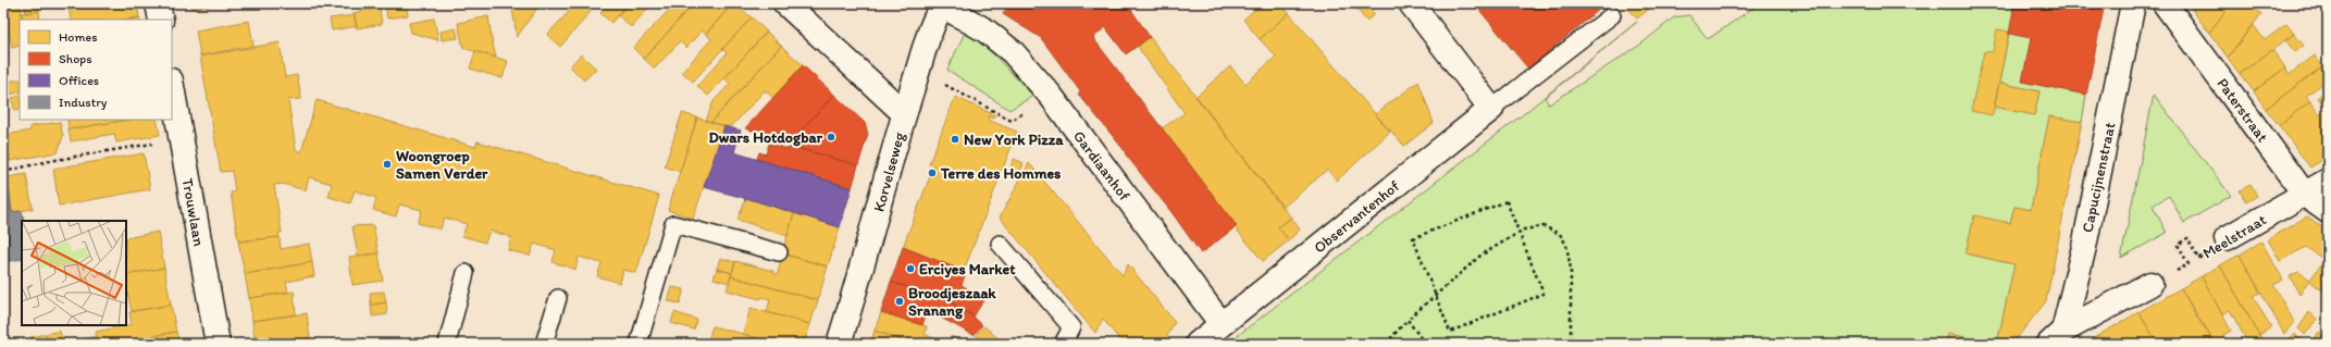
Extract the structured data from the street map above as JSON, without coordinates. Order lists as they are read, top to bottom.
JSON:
{
  "streets": {
    "street": [
      "Paterstraat",
      "Gardiaanhof",
      "Korvelseweg",
      "Capucijnenstraat",
      "Trouwlaan",
      "Observantenhof",
      "Meelstraat"
    ]
  },
  "crossings": [
    ["Paterstraat", "Meelstraat"],
    ["Gardiaanhof", "Korvelseweg"],
    ["Gardiaanhof", "Observantenhof"]
  ],
  "places": [
    "Dwars Hotdogbar",
    "New York Pizza",
    "Woongroep Samen Verder",
    "Terre des Hommes",
    "Erciyes Market",
    "Broodjeszaak Sranang"
  ],
  "legend": [
    "Homes",
    "Shops",
    "Offices",
    "Industry"
  ]
}
